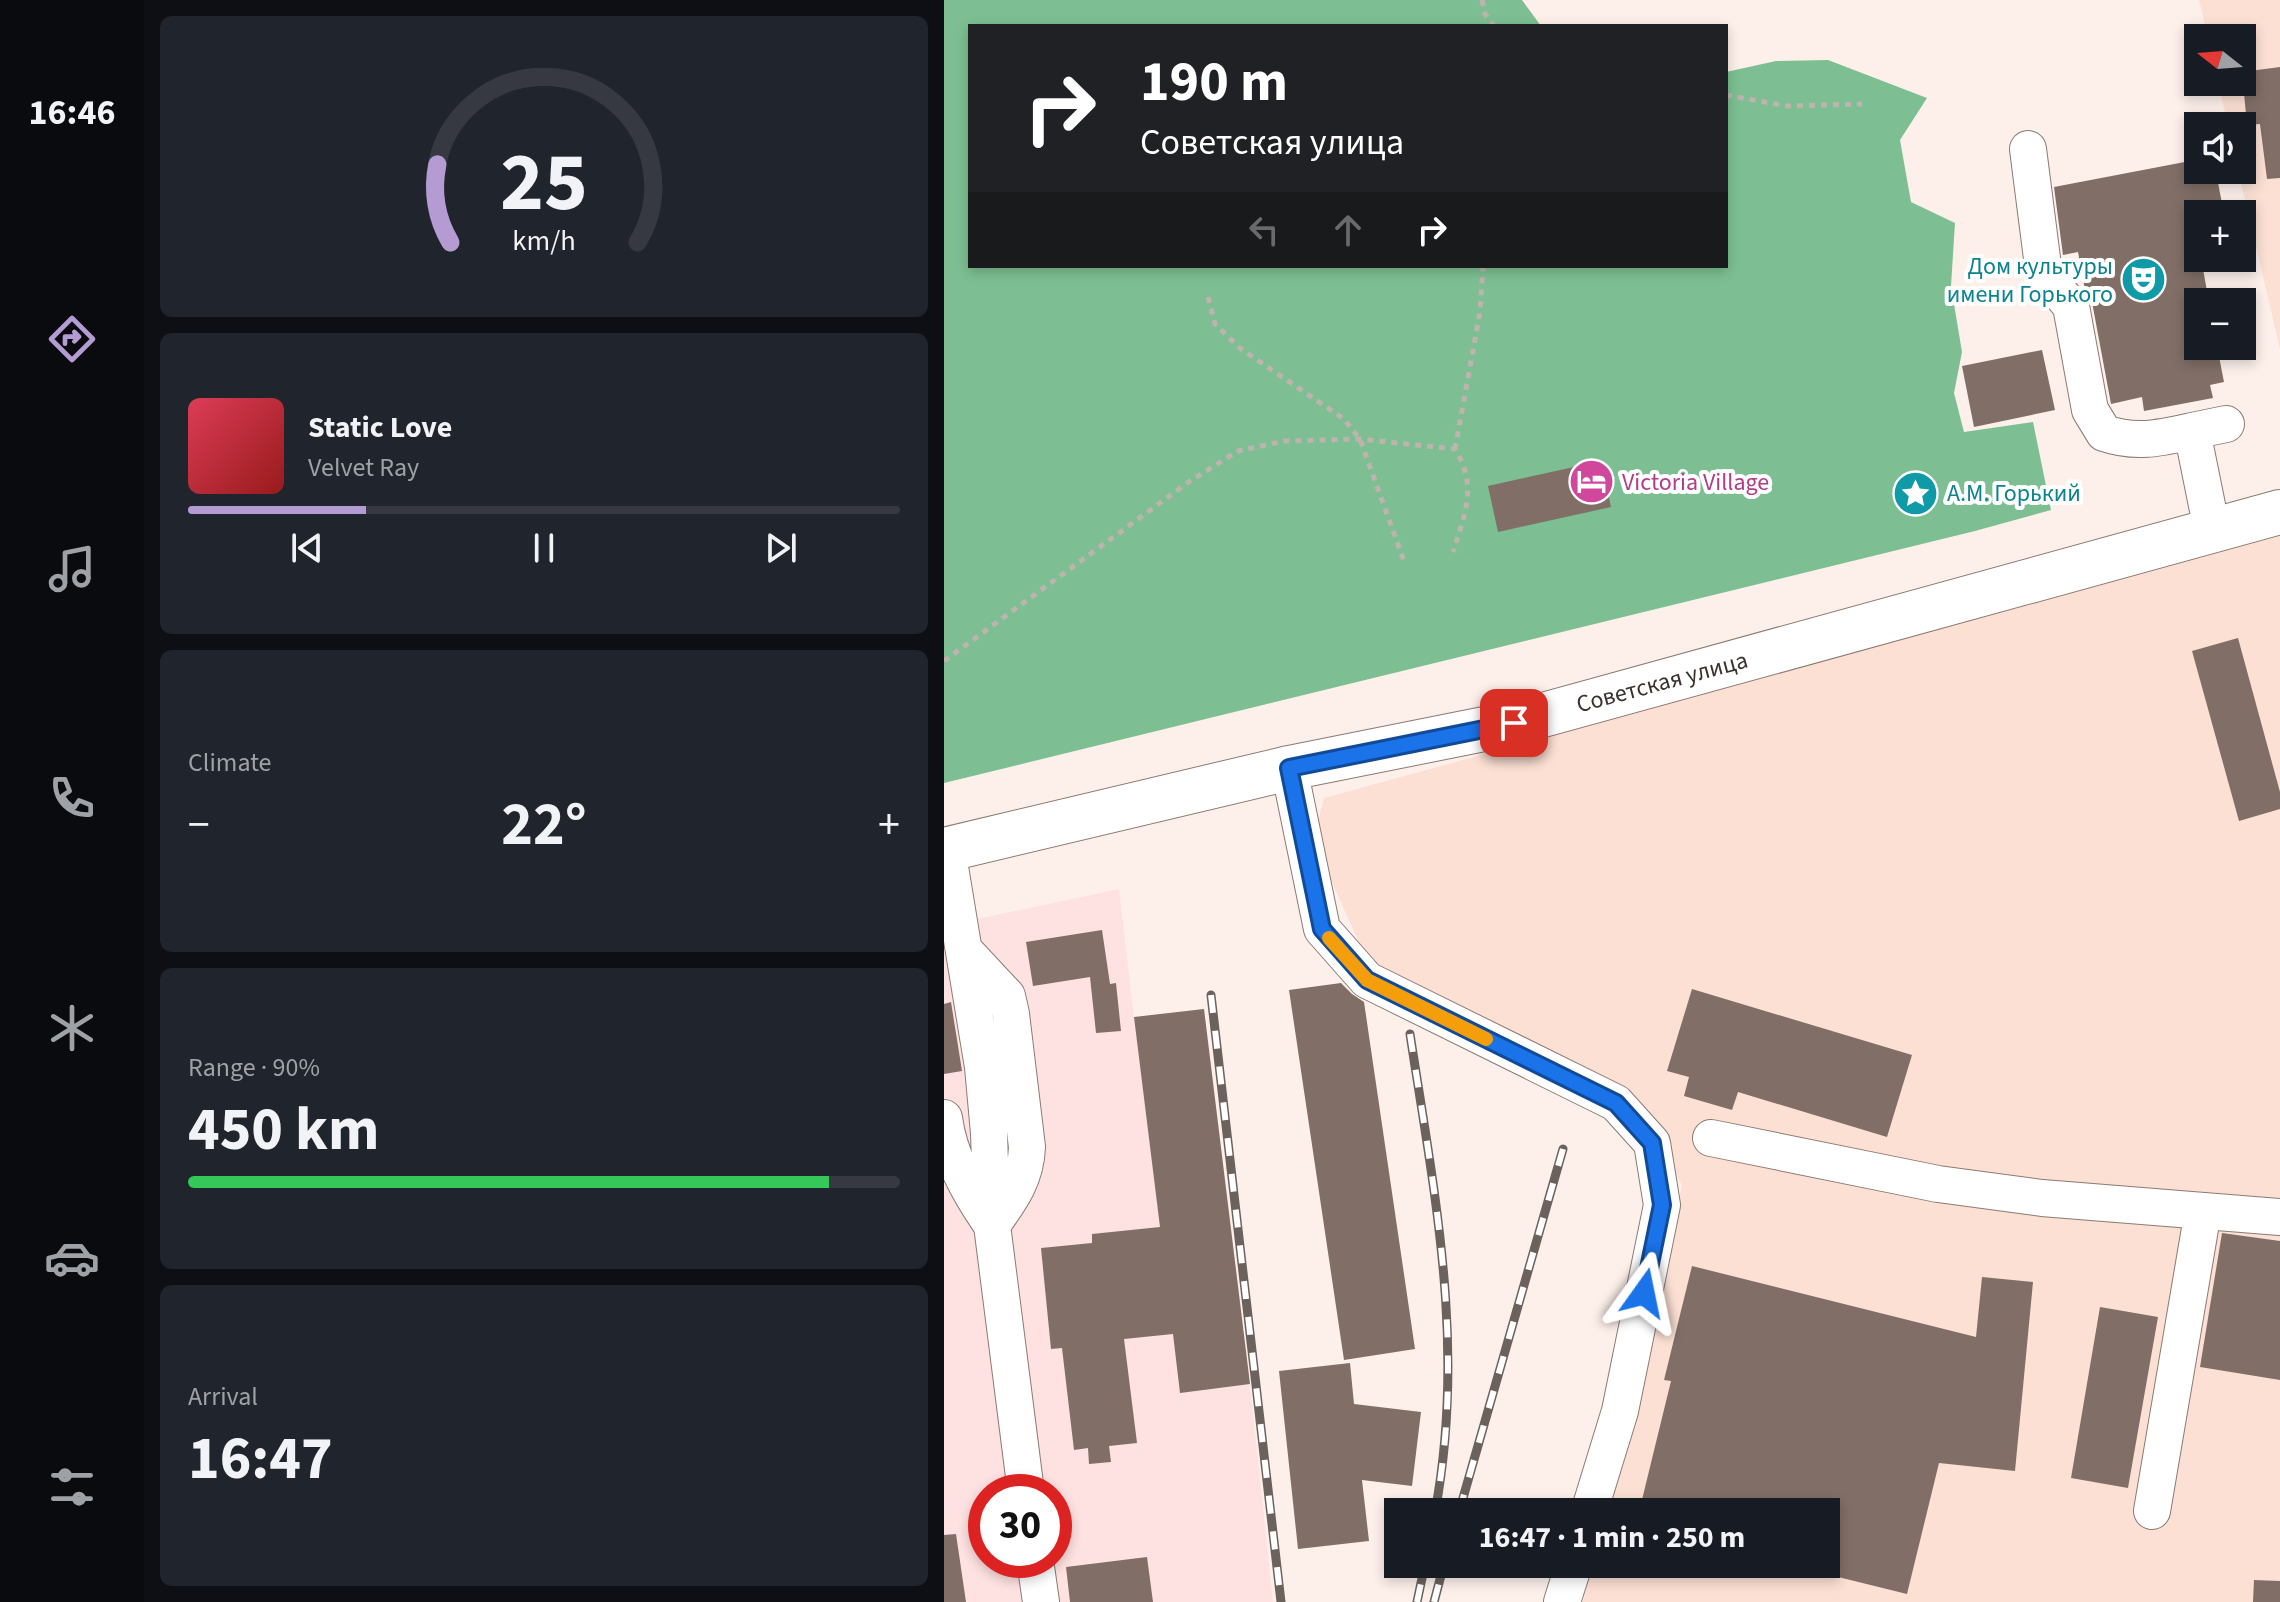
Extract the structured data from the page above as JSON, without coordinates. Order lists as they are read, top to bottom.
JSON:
{
  "streets": {
    "main road": ["Советская улица"]
  },
  "places": {
    "theatre": ["Дом культуры имени Горького"],
    "hotel": ["Victoria Village"],
    "place": ["А.М. Горький"]
  },
  "north": "left",
  "page": {
    "tabs": "16:46",
    "map_buttons": ["+", "−"],
    "turn": ["190 m", "Советская улица"],
    "song": ["Static Love", "Velvet Ray"],
    "tile": [
      "Climate",
      ["Range · 90%", "450 km"],
      ["Arrival", "16:47"]
    ],
    "heat": ["−", "22°", "+"],
    "limit": "30",
    "trip": "16:47 · 1 min · 250 m",
    "gauge": ["25", "km/h"]
  }
}
